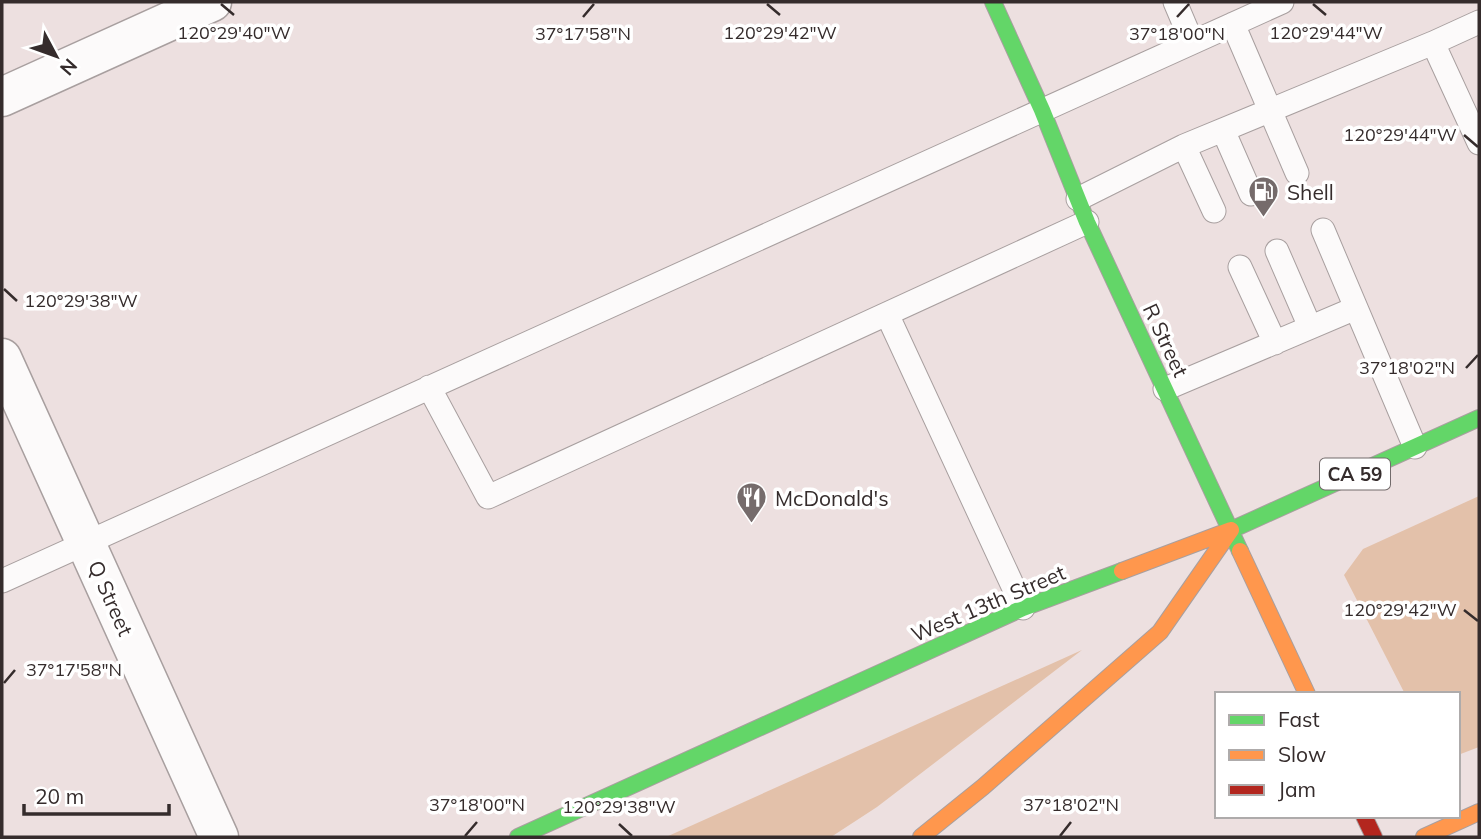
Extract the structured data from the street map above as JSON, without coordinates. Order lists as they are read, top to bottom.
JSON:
{
  "streets": {
    "main road": ["R Street", "CA 59", "West 13th Street"],
    "street": ["Q Street"]
  },
  "crossings": [
    ["R Street", "West 13th Street"]
  ],
  "places": {
    "fuel station": ["Shell"],
    "restaurant": ["McDonald's"]
  },
  "legend": ["Fast", "Slow", "Jam"],
  "scale_bar": "20 m",
  "north": "bottom right",
  "coordinates": [
    "120°29'40\"W",
    "120°29'42\"W",
    "120°29'44\"W",
    "37°17'58\"N",
    "37°18'00\"N",
    "120°29'38\"W",
    "37°18'02\"N"
  ]
}
